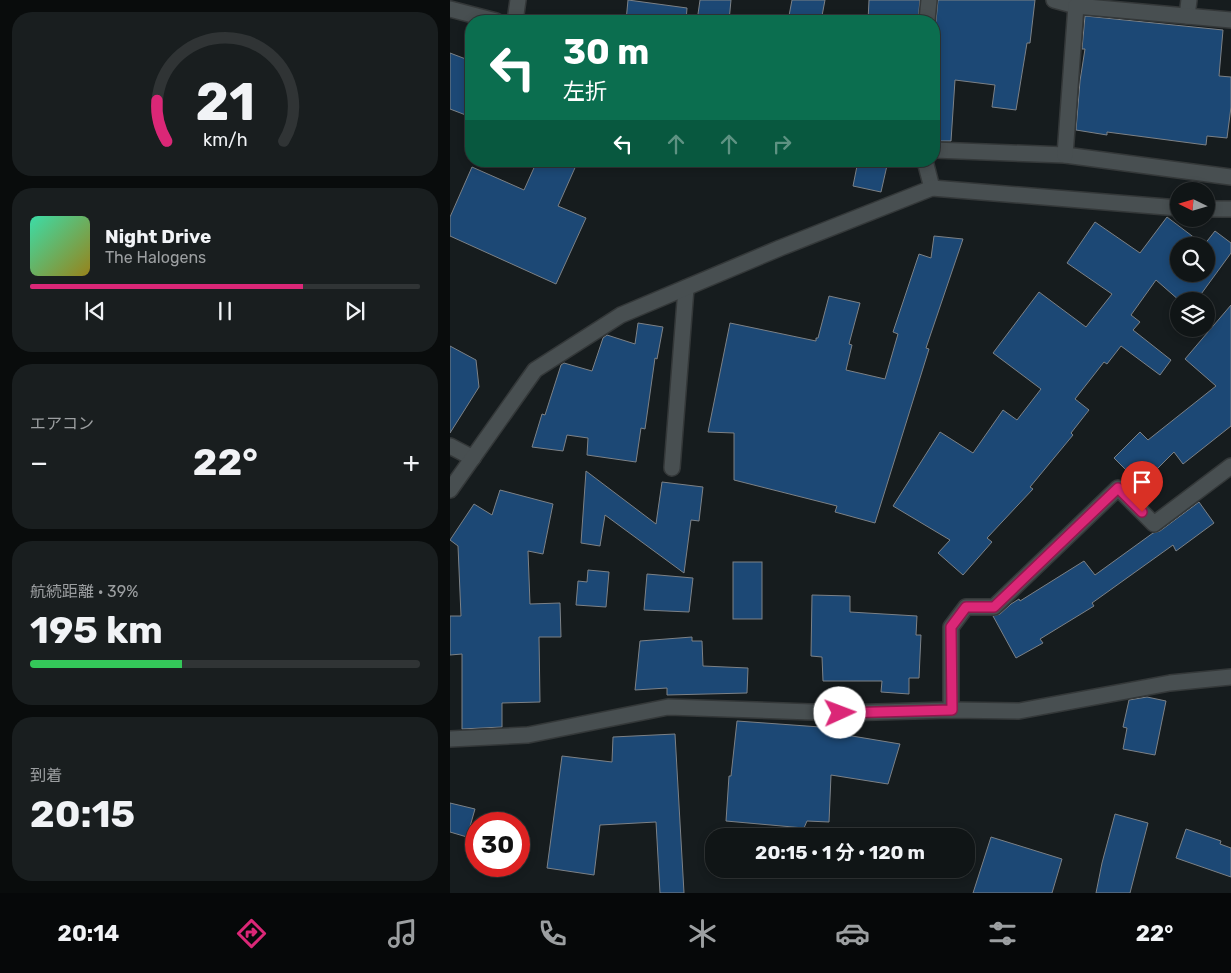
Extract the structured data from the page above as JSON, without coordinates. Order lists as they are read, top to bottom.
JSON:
{
  "north": "left",
  "page": {
    "turn": ["30 m", "左折"],
    "song": ["Night Drive", "The Halogens"],
    "tile": [
      "エアコン",
      ["航続距離 · 39%", "195 km"],
      ["到着", "20:15"]
    ],
    "heat": ["−", "22°", "+"],
    "limit": "30",
    "trip": "20:15 · 1 分 · 120 m",
    "tabs": ["20:14", "22°"],
    "gauge": ["21", "km/h"]
  }
}
